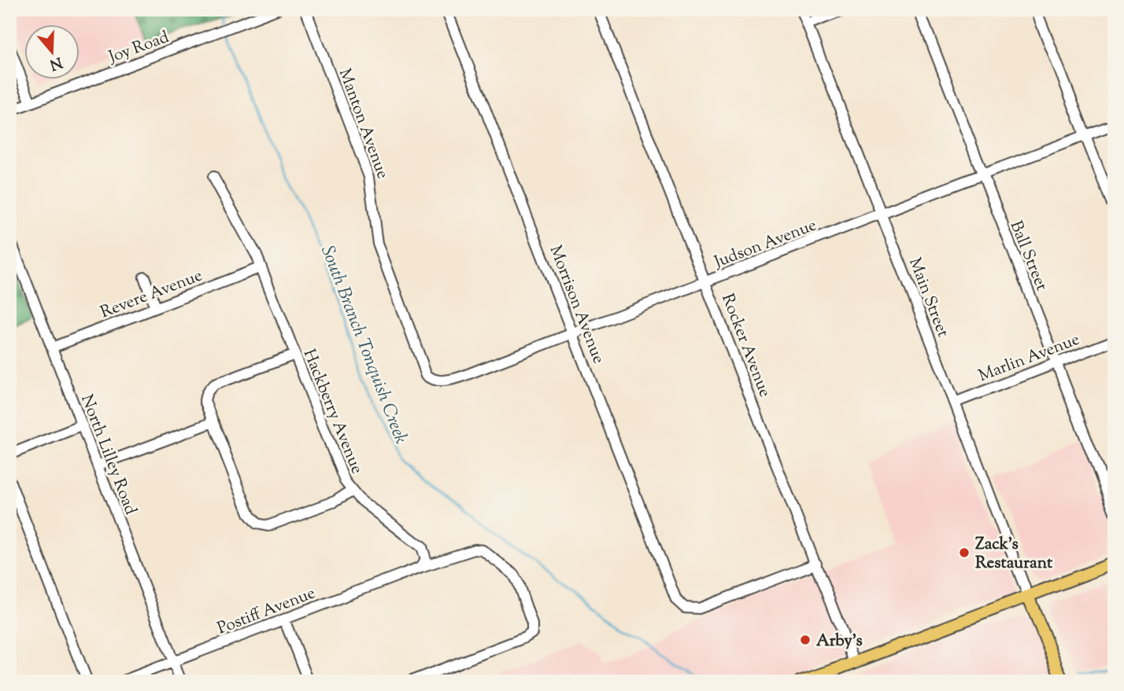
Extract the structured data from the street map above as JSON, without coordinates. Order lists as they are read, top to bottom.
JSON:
{
  "streets": {
    "street": [
      "Joy Road",
      "Manton Avenue",
      "Judson Avenue",
      "Ball Street",
      "Revere Avenue",
      "Main Street",
      "Morrison Avenue",
      "Rocker Avenue",
      "Marlin Avenue",
      "Hackberry Avenue",
      "North Lilley Road",
      "Postiff Avenue"
    ]
  },
  "crossings": [
    ["Manton Avenue", "Judson Avenue"],
    ["Judson Avenue", "Ball Street"],
    ["Judson Avenue", "Main Street"],
    ["Judson Avenue", "Morrison Avenue"],
    ["Judson Avenue", "Rocker Avenue"],
    ["Ball Street", "Marlin Avenue"],
    ["Revere Avenue", "Hackberry Avenue"],
    ["Revere Avenue", "North Lilley Road"],
    ["Main Street", "Marlin Avenue"],
    ["Morrison Avenue", "Rocker Avenue"],
    ["Hackberry Avenue", "Postiff Avenue"],
    ["North Lilley Road", "Postiff Avenue"]
  ],
  "water": ["South Branch Tonquish Creek"],
  "places": ["Zack's Restaurant", "Arby's"],
  "north": "bottom"
}
